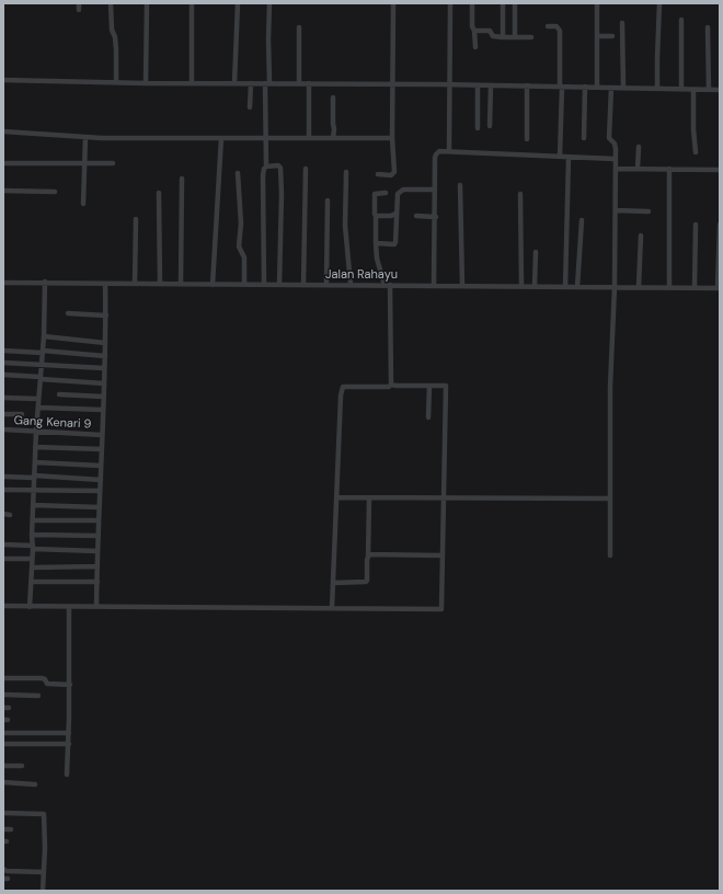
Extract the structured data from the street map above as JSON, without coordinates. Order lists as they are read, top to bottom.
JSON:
{
  "streets": {
    "street": ["Jalan Rahayu", "Gang Kenari 9"]
  }
}
